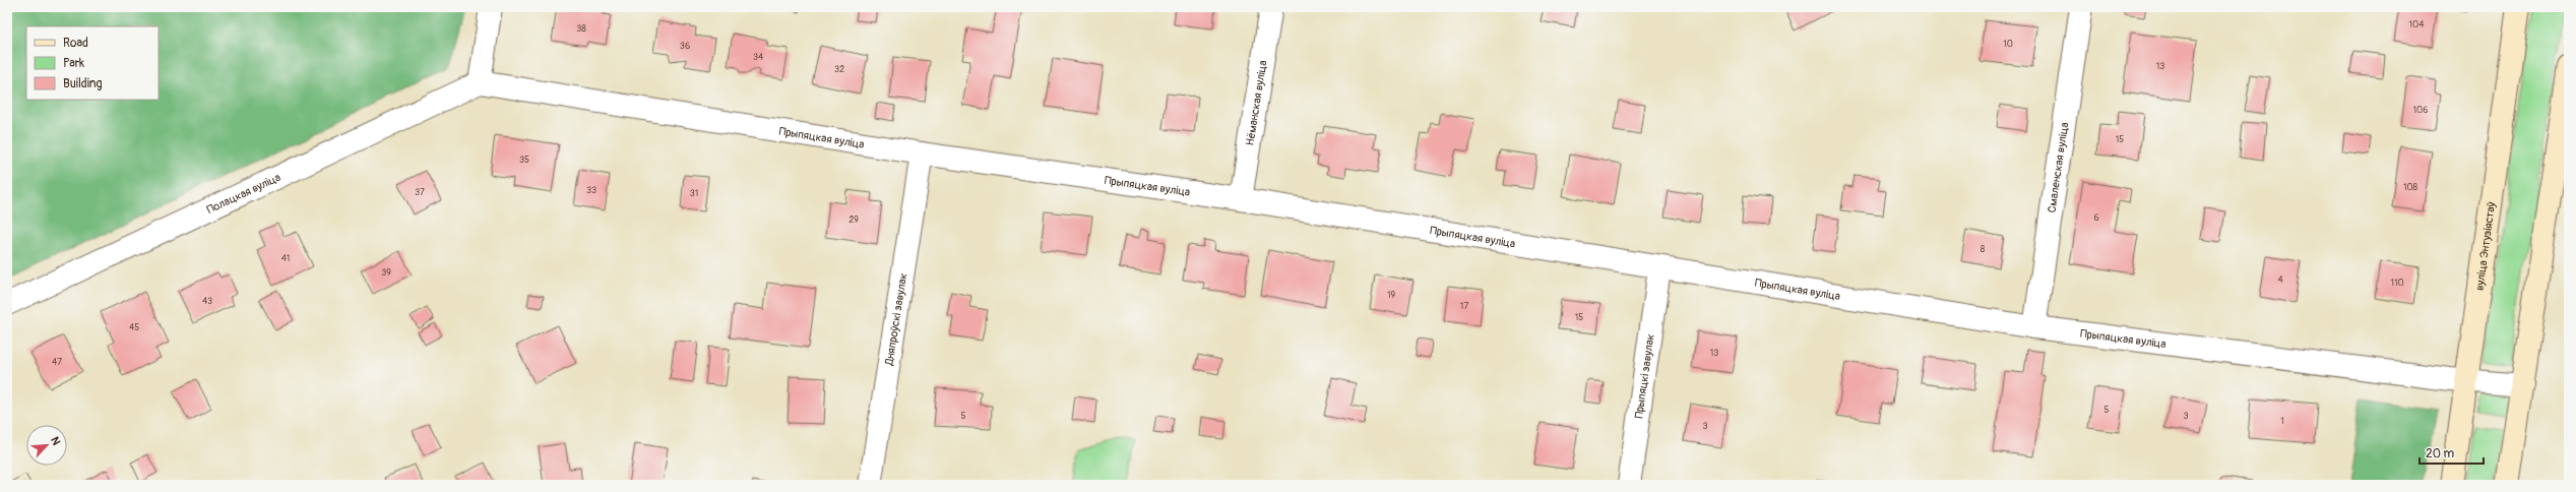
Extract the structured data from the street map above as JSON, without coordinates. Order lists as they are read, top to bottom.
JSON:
{
  "streets": {
    "street": [
      "Нёманская вуліца",
      "Прыпяцкая вуліца",
      "Смаленская вуліца",
      "Полацкая вуліца",
      "вуліца Энтузіястаў",
      "Дняпроўскі завулак",
      "Прыпяцкі завулак"
    ]
  },
  "crossings": [
    ["Нёманская вуліца", "Прыпяцкая вуліца"],
    ["Прыпяцкая вуліца", "Смаленская вуліца"],
    ["Прыпяцкая вуліца", "Полацкая вуліца"],
    ["Прыпяцкая вуліца", "вуліца Энтузіястаў"],
    ["Прыпяцкая вуліца", "Дняпроўскі завулак"],
    ["Прыпяцкая вуліца", "Прыпяцкі завулак"]
  ],
  "house_numbers": [
    "104",
    "38",
    "10",
    "36",
    "34",
    "13",
    "32",
    "106",
    "15",
    "35",
    "108",
    "33",
    "37",
    "31",
    "6",
    "29",
    "8",
    "41",
    "39",
    "4",
    "110",
    "19",
    "43",
    "17",
    "15",
    "45",
    "13",
    "47",
    "5",
    "5",
    "3",
    "1",
    "3"
  ],
  "legend": ["Road", "Park", "Building"],
  "scale_bar": "20 m",
  "north": "top right"
}
